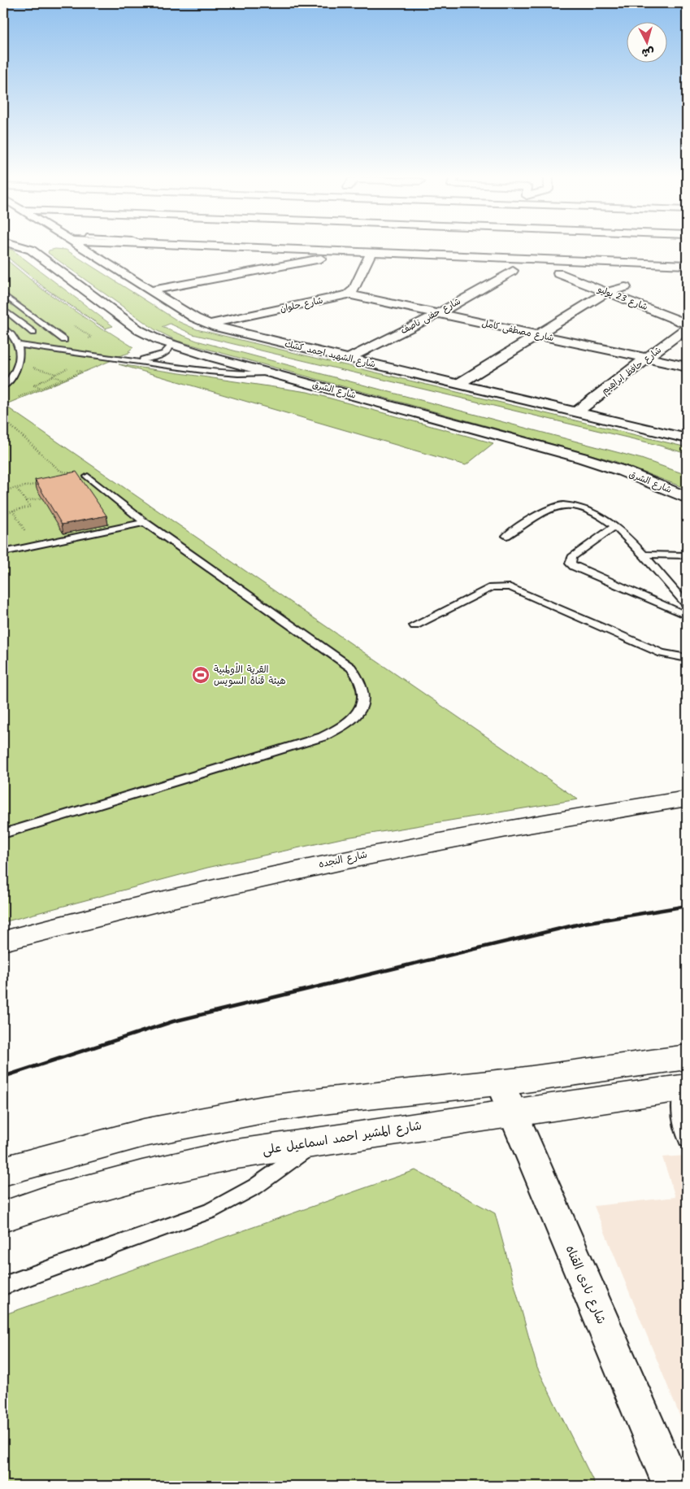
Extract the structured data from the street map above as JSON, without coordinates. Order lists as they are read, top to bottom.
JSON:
{
  "streets": {
    "main road": ["شارع النجده", "شارع المشير احمد اسماعيل على"],
    "street": [
      "شارع 23 يوليو",
      "شارع حلوان",
      "شارع حفنى ناصف",
      "شارع مصطفى كامل",
      "شارع الشهيد احمد كشك",
      "شارع حافظ ابراهيم",
      "شارع الشرق",
      "شارع نادى القناه"
    ]
  },
  "crossings": [
    ["شارع حلوان", "شارع مصطفى كامل"],
    ["شارع حلوان", "شارع الشهيد احمد كشك"],
    ["شارع حفنى ناصف", "شارع مصطفى كامل"],
    ["شارع حفنى ناصف", "شارع الشهيد احمد كشك"],
    ["شارع مصطفى كامل", "شارع حافظ ابراهيم"],
    ["شارع الشهيد احمد كشك", "شارع حافظ ابراهيم"],
    ["شارع المشير احمد اسماعيل على", "شارع نادى القناه"]
  ],
  "places": {
    "sports": ["القرية الأولمبية هيئة قناة السويس"]
  },
  "north": "bottom"
}
